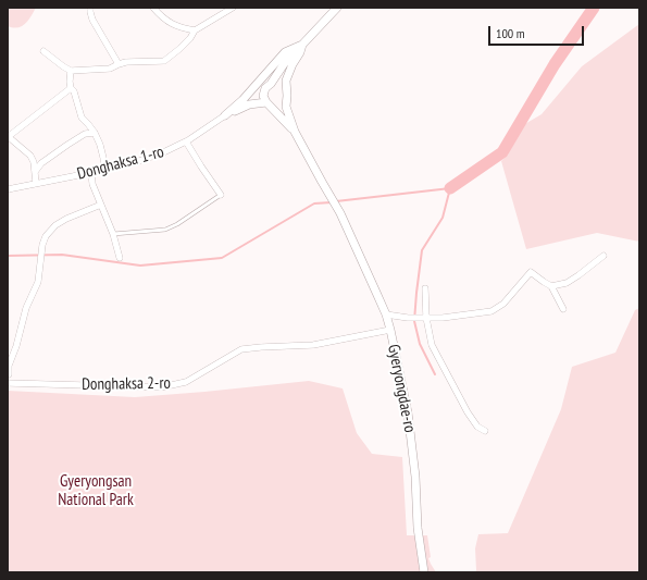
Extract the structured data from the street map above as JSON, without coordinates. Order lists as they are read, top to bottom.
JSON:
{
  "streets": {
    "street": ["Donghaksa 1-ro", "Donghaksa 2-ro", "Gyeryongdae-ro"]
  },
  "crossings": [
    ["Donghaksa 2-ro", "Gyeryongdae-ro"]
  ],
  "parks": ["Gyeryongsan National Park"],
  "scale_bar": "100 m"
}
